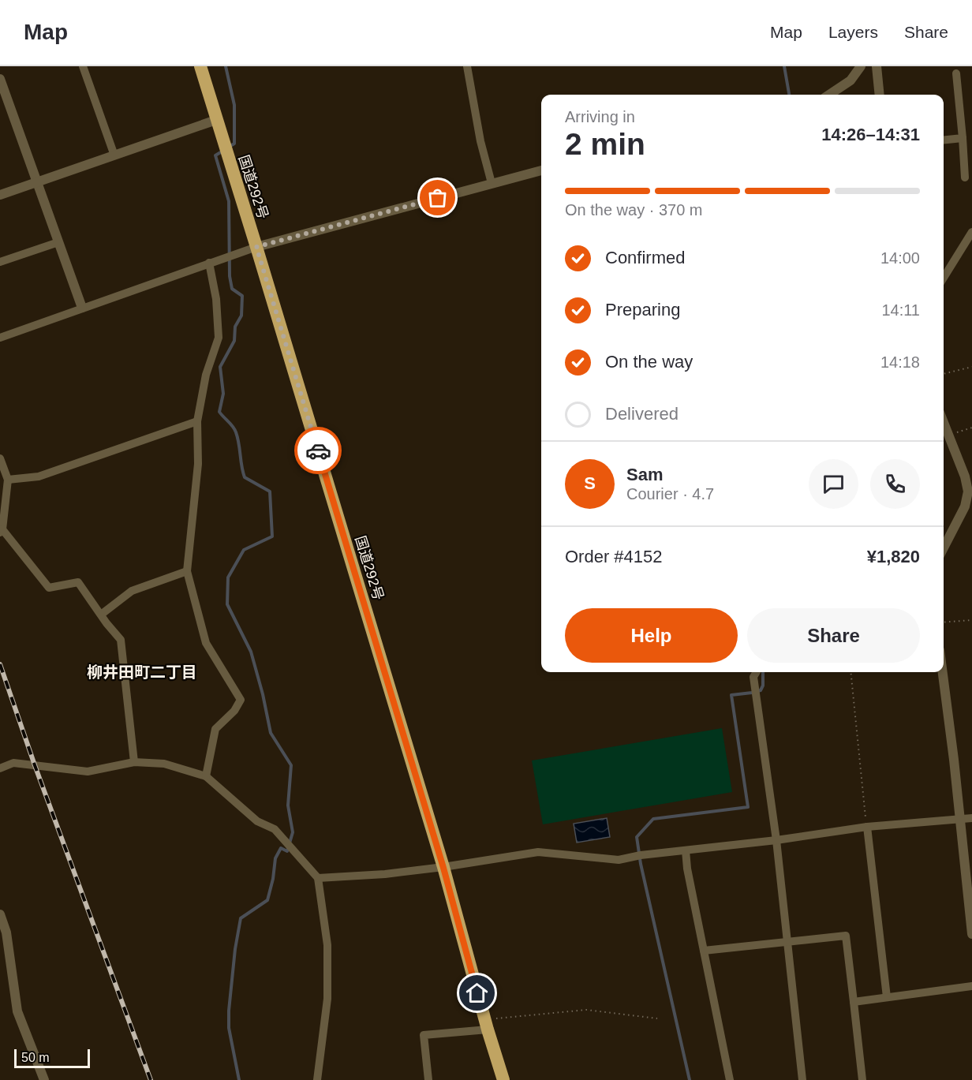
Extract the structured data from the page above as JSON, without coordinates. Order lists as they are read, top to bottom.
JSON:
{
  "streets": {
    "highway": ["国道292号"]
  },
  "districts": ["柳井田町二丁目"],
  "scale_bar": "50 m",
  "page": {
    "header": "Map",
    "nav": ["Map", "Layers", "Share"],
    "heading": ["2 min", "Arriving in", "14:26–14:31"],
    "panel": [
      "Sam",
      "Courier · 4.7",
      "Order #4152",
      "¥1,820"
    ],
    "bar": "On the way · 370 m",
    "list": [
      ["Confirmed", "14:00"],
      ["Preparing", "14:11"],
      ["On the way", "14:18"],
      "Delivered"
    ],
    "round": "S",
    "buttons": ["Help", "Share"],
    "scale": "50 m"
  }
}
